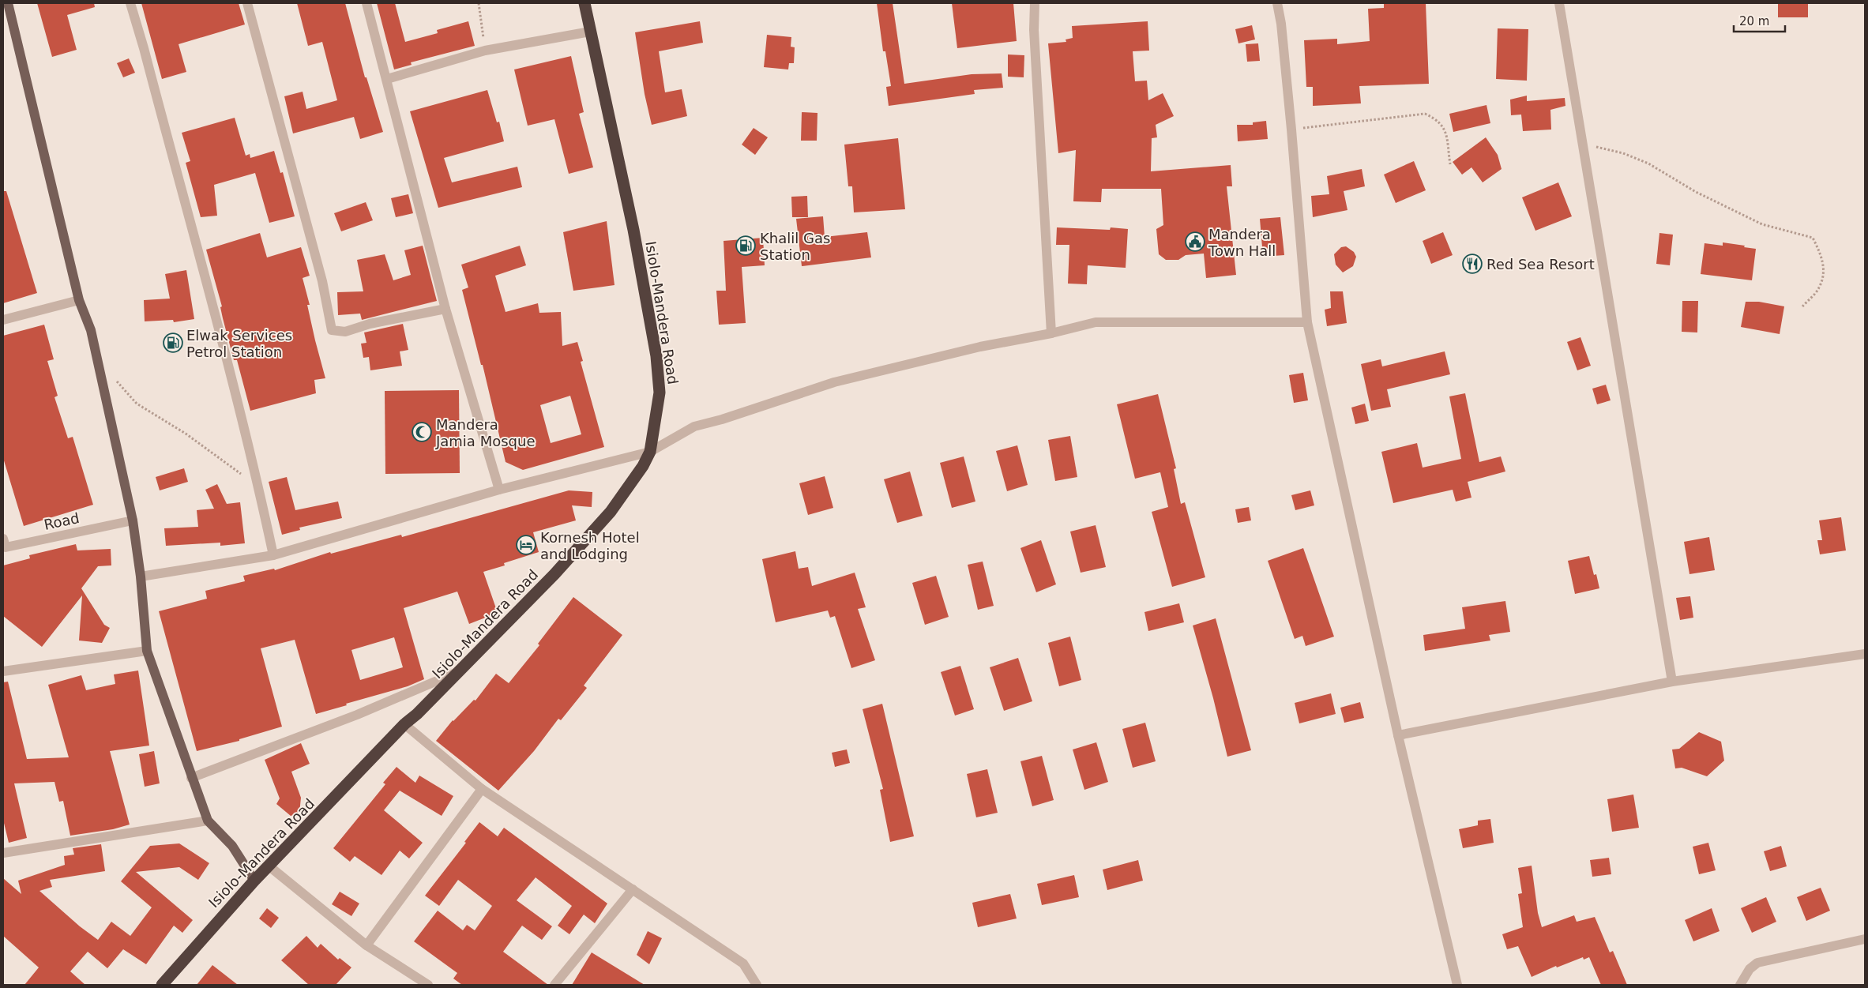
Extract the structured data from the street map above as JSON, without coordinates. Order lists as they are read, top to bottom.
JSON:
{
  "streets": {
    "highway": ["Isiolo-Mandera Road"],
    "street": ["Road"]
  },
  "places": {
    "public building": ["Mandera Town Hall"],
    "fuel station": ["Khalil Gas Station", "Elwak Services Petrol Station"],
    "restaurant": ["Red Sea Resort"],
    "mosque": ["Mandera Jamia Mosque"],
    "hotel": ["Kornesh Hotel and Lodging"]
  },
  "scale_bar": "20 m"
}
